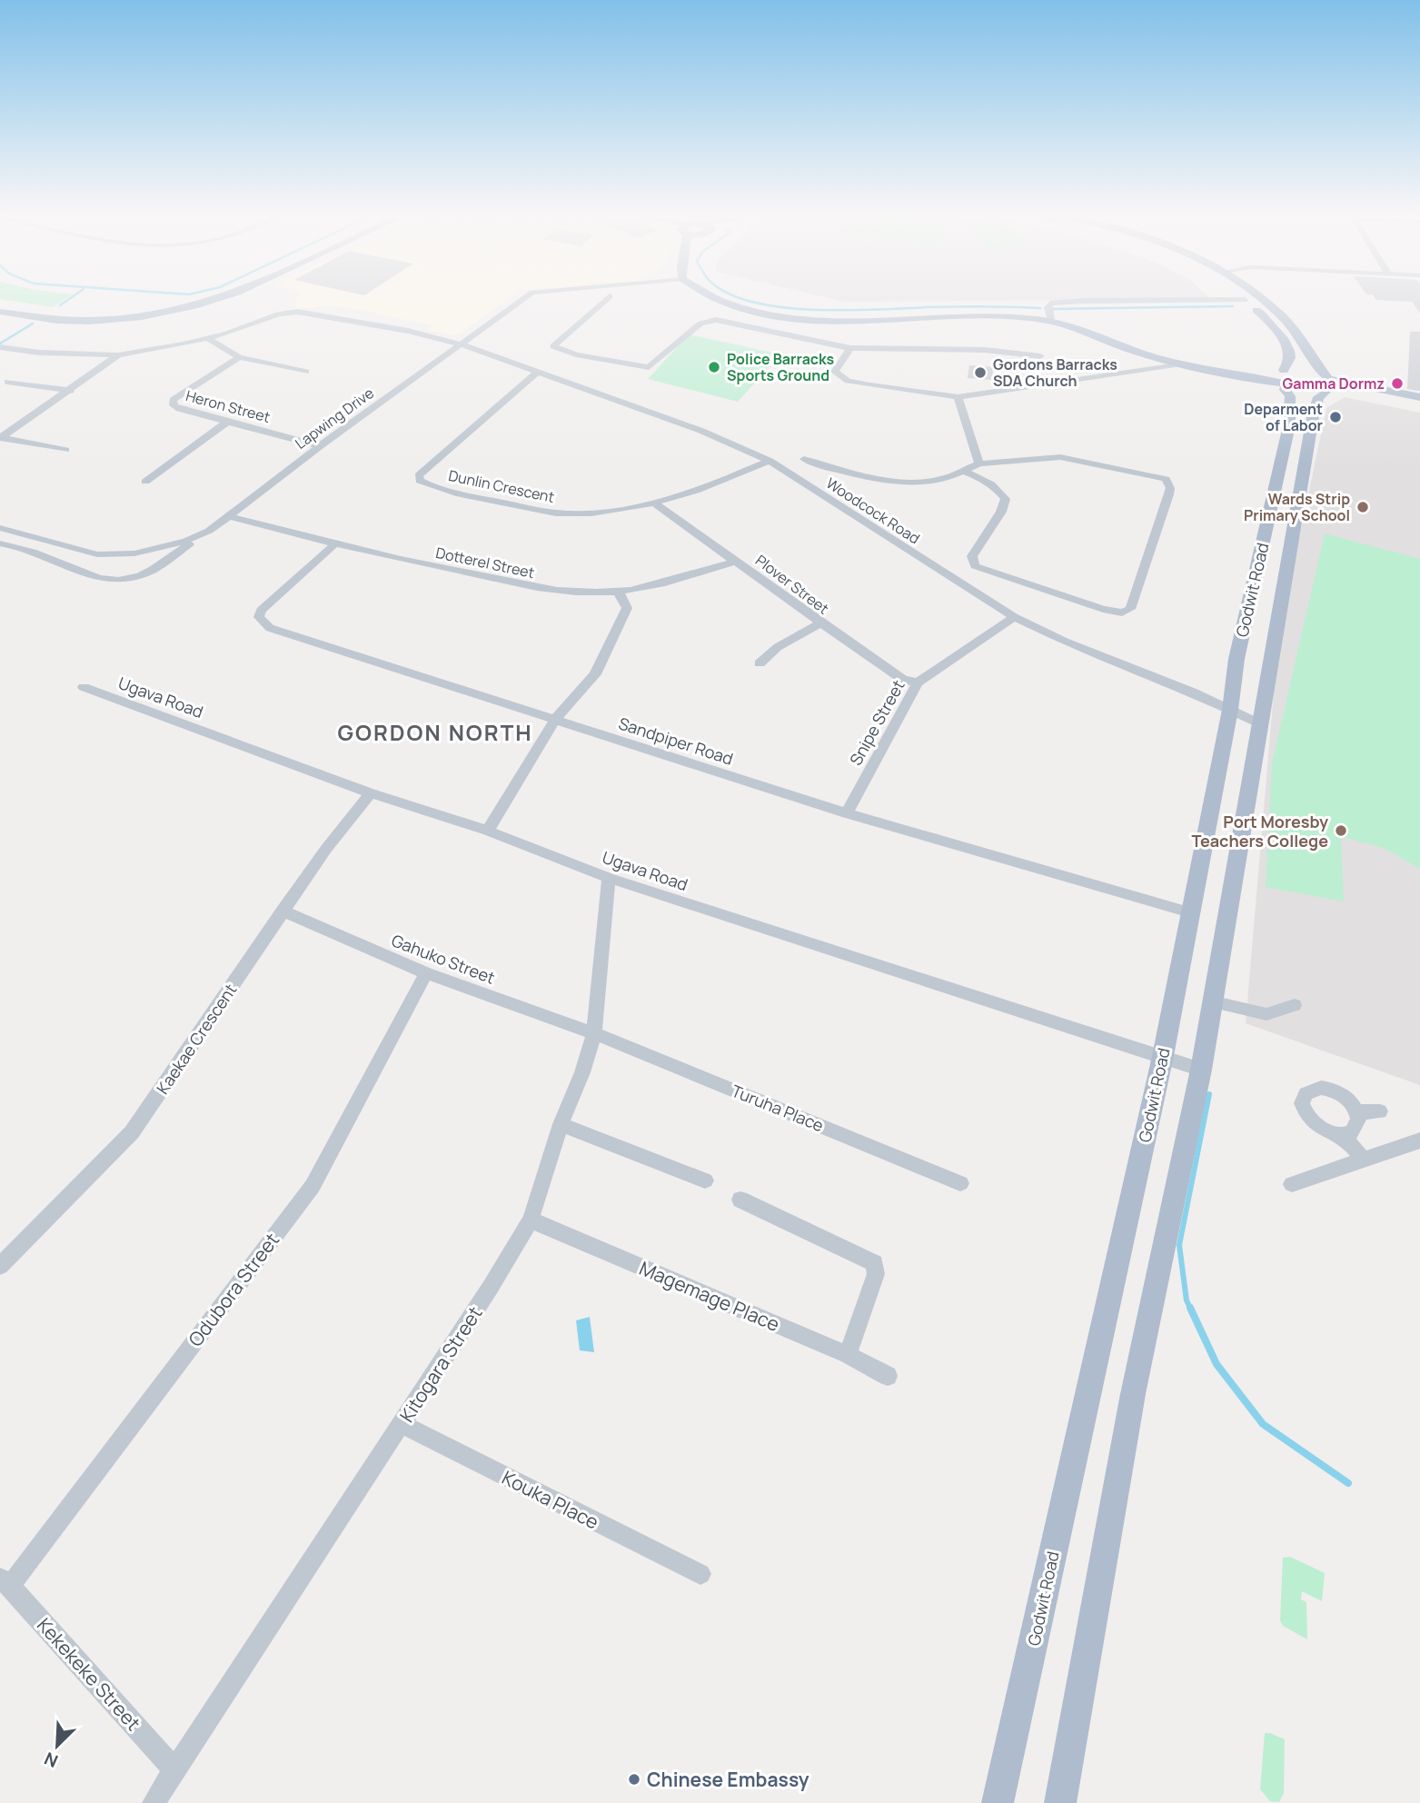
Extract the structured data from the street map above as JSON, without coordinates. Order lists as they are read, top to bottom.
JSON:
{
  "streets": {
    "main road": ["Godwit Road"],
    "street": [
      "Heron Street",
      "Lapwing Drive",
      "Dunlin Crescent",
      "Woodcock Road",
      "Dotterel Street",
      "Plover Street",
      "Ugava Road",
      "Snipe Street",
      "Sandpiper Road",
      "Gahuko Street",
      "Kaekae Crescent",
      "Turuha Place",
      "Odubora Street",
      "Magemage Place",
      "Kitogara Street",
      "Kouka Place",
      "Kekekeke Street"
    ]
  },
  "crossings": [
    ["Heron Street", "Lapwing Drive"],
    ["Lapwing Drive", "Woodcock Road"],
    ["Lapwing Drive", "Dotterel Street"],
    ["Dunlin Crescent", "Woodcock Road"],
    ["Dunlin Crescent", "Plover Street"],
    ["Woodcock Road", "Godwit Road"],
    ["Woodcock Road", "Snipe Street"],
    ["Dotterel Street", "Plover Street"],
    ["Dotterel Street", "Sandpiper Road"],
    ["Plover Street", "Snipe Street"],
    ["Godwit Road", "Ugava Road"],
    ["Godwit Road", "Sandpiper Road"],
    ["Ugava Road", "Kaekae Crescent"],
    ["Ugava Road", "Kitogara Street"],
    ["Snipe Street", "Sandpiper Road"],
    ["Gahuko Street", "Kaekae Crescent"],
    ["Gahuko Street", "Turuha Place"],
    ["Gahuko Street", "Odubora Street"],
    ["Gahuko Street", "Kitogara Street"],
    ["Turuha Place", "Kitogara Street"],
    ["Odubora Street", "Kekekeke Street"],
    ["Magemage Place", "Kitogara Street"],
    ["Kitogara Street", "Kouka Place"],
    ["Kitogara Street", "Kekekeke Street"]
  ],
  "districts": ["GORDON NORTH"],
  "places": [
    "Police Barracks Sports Ground",
    "Gordons Barracks SDA Church",
    "Gamma Dormz",
    "Deparment of Labor",
    "Wards Strip Primary School",
    "Port Moresby Teachers College",
    "Chinese Embassy"
  ],
  "north": "bottom left"
}
